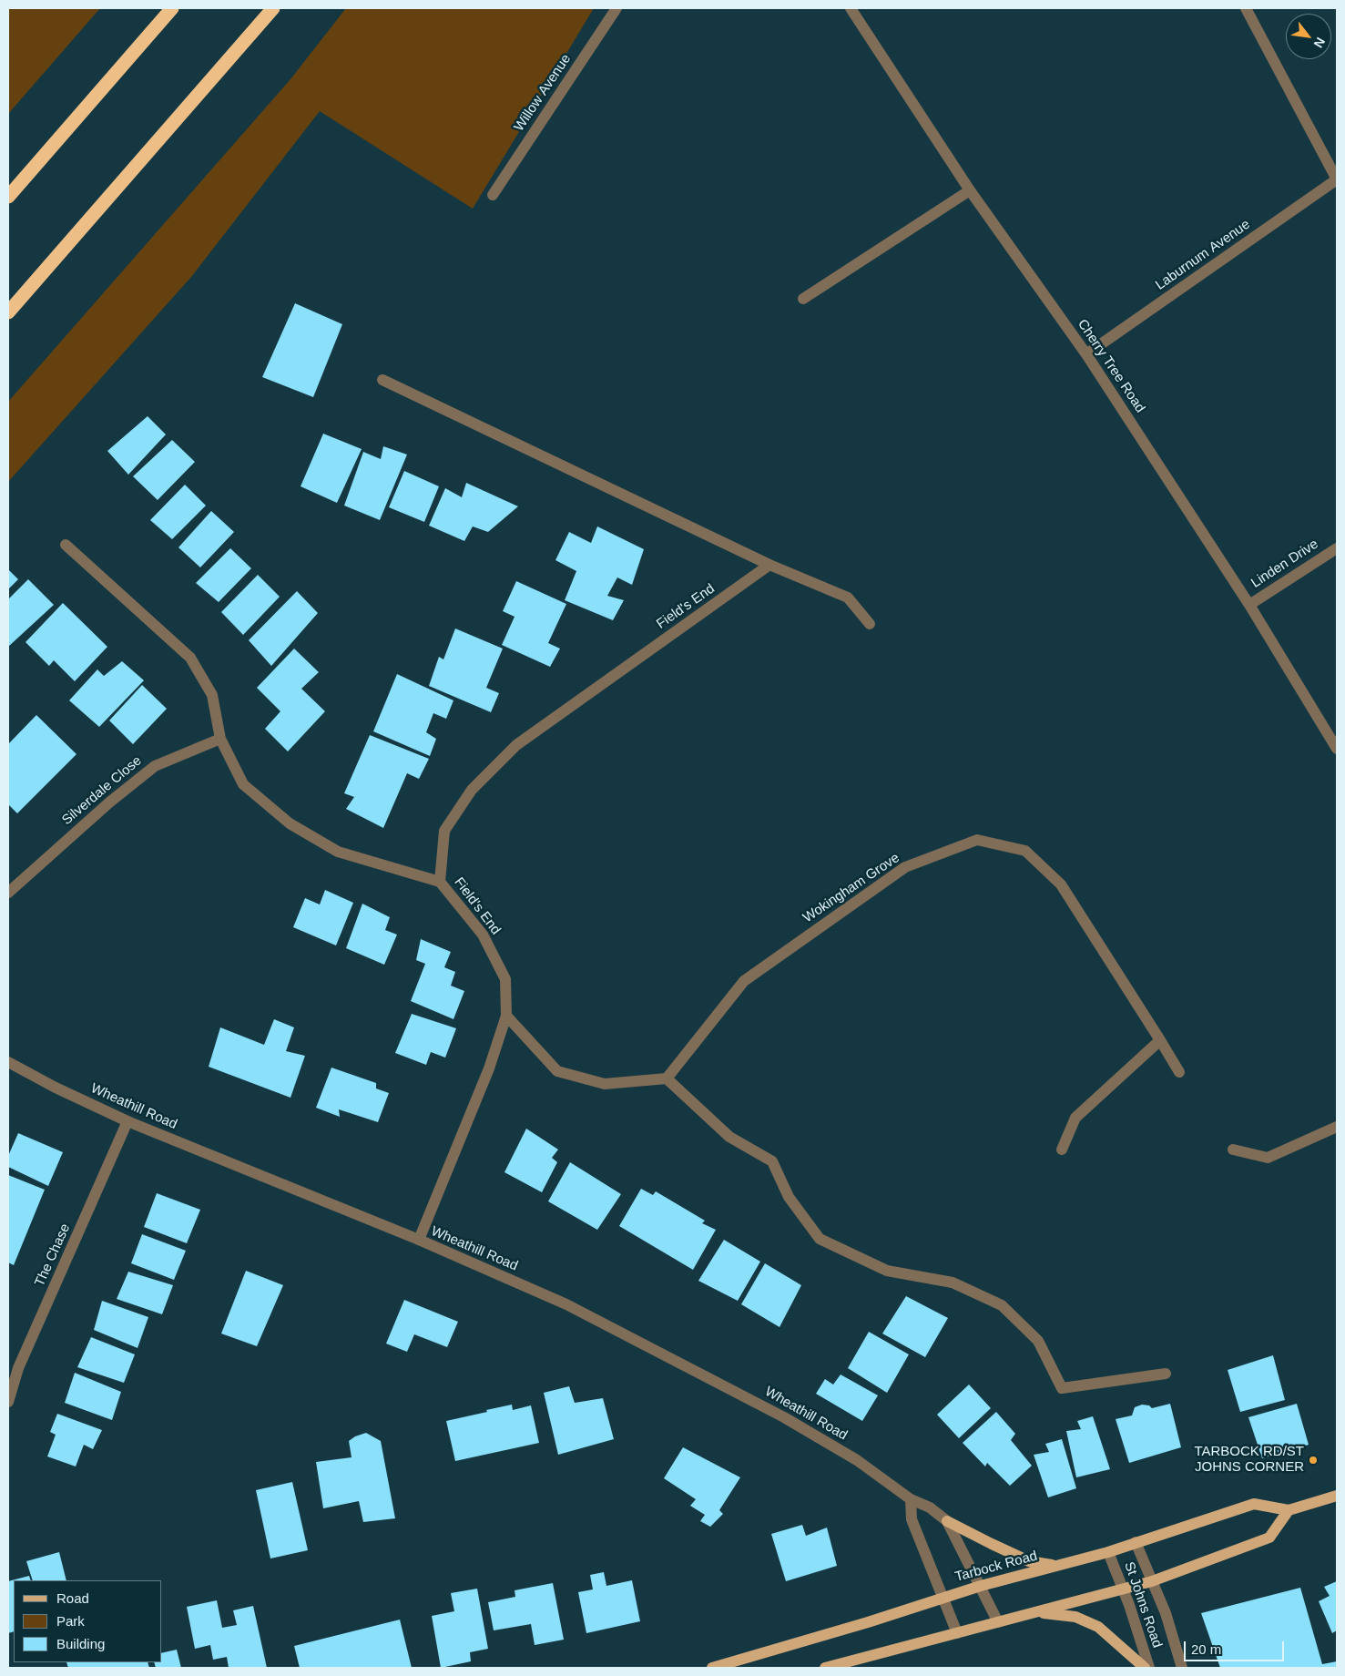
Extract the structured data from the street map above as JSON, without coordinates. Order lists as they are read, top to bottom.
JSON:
{
  "streets": {
    "main road": ["Tarbock Road"],
    "street": [
      "Willow Avenue",
      "Laburnum Avenue",
      "Cherry Tree Road",
      "Linden Drive",
      "Field's End",
      "Silverdale Close",
      "Wokingham Grove",
      "Wheathill Road",
      "The Chase",
      "St Johns Road"
    ]
  },
  "crossings": [
    ["Laburnum Avenue", "Cherry Tree Road"],
    ["Cherry Tree Road", "Linden Drive"],
    ["Field's End", "Wheathill Road"],
    ["Wheathill Road", "The Chase"],
    ["Wheathill Road", "Tarbock Road"],
    ["Tarbock Road", "St Johns Road"]
  ],
  "places": ["TARBOCK RD/ST JOHNS CORNER"],
  "legend": ["Road", "Park", "Building"],
  "scale_bar": "20 m",
  "north": "bottom right"
}
